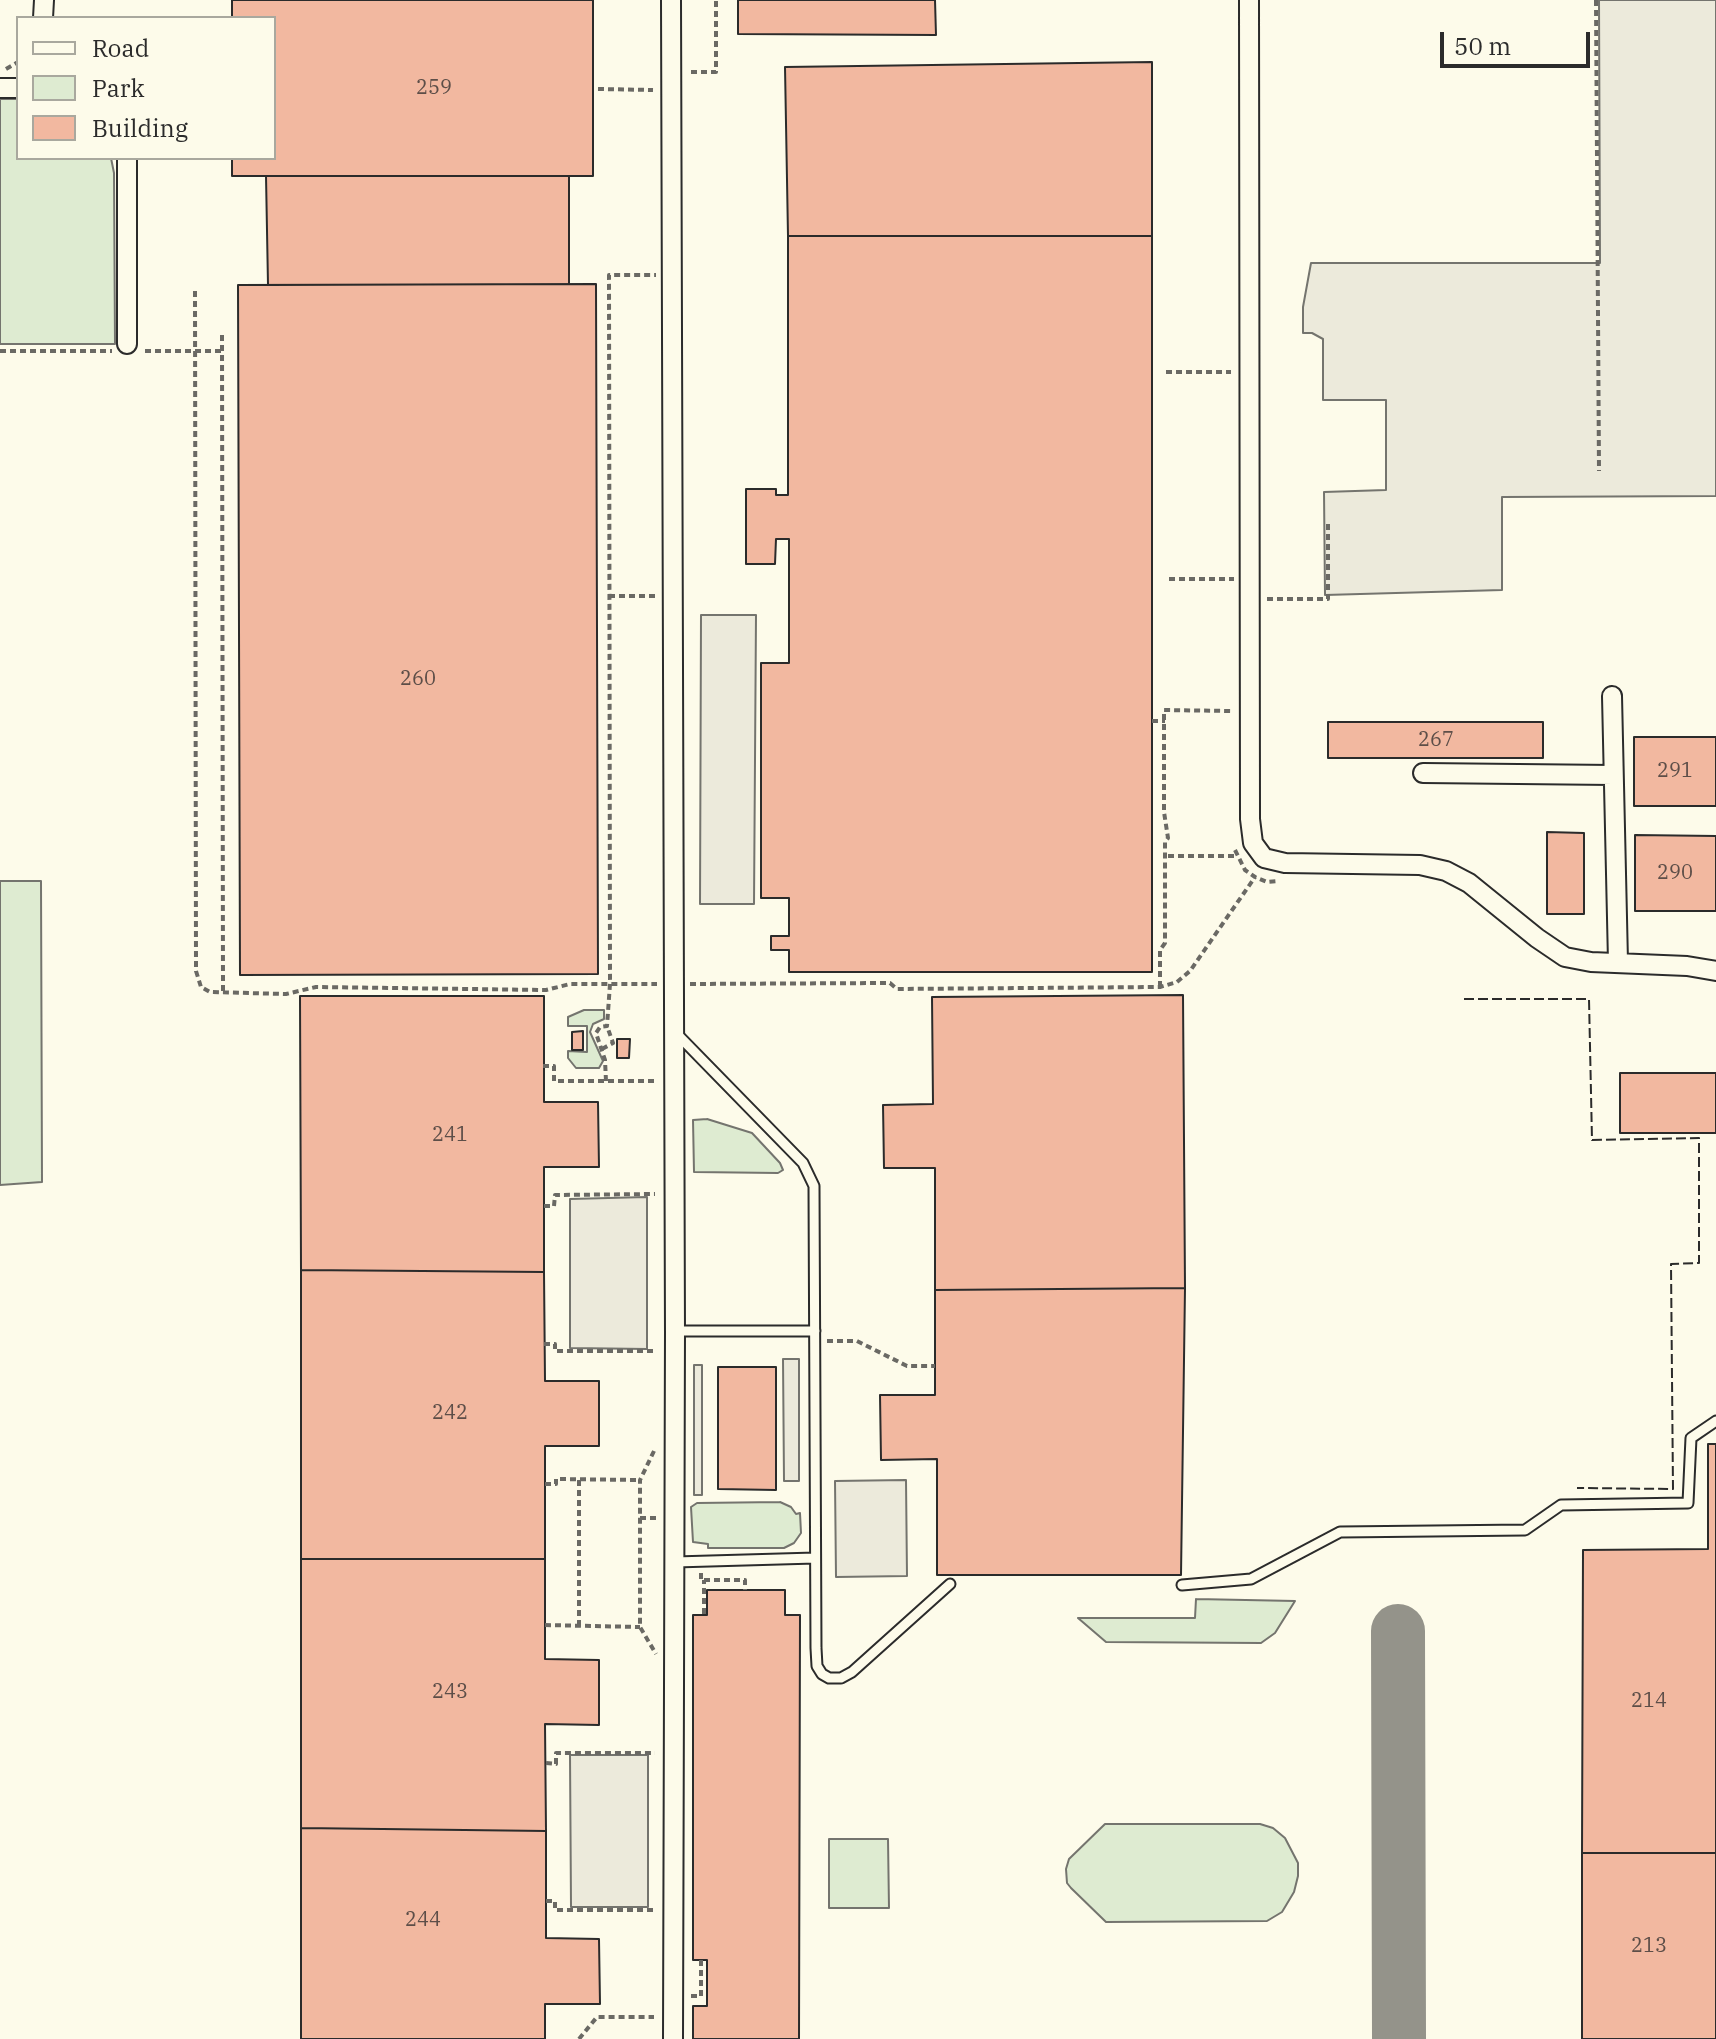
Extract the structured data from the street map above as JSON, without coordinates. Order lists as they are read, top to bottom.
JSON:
{
  "house_numbers": [
    "259",
    "260",
    "267",
    "291",
    "290",
    "241",
    "242",
    "243",
    "214",
    "244",
    "213"
  ],
  "legend": ["Road", "Park", "Building"],
  "scale_bar": "50 m"
}
